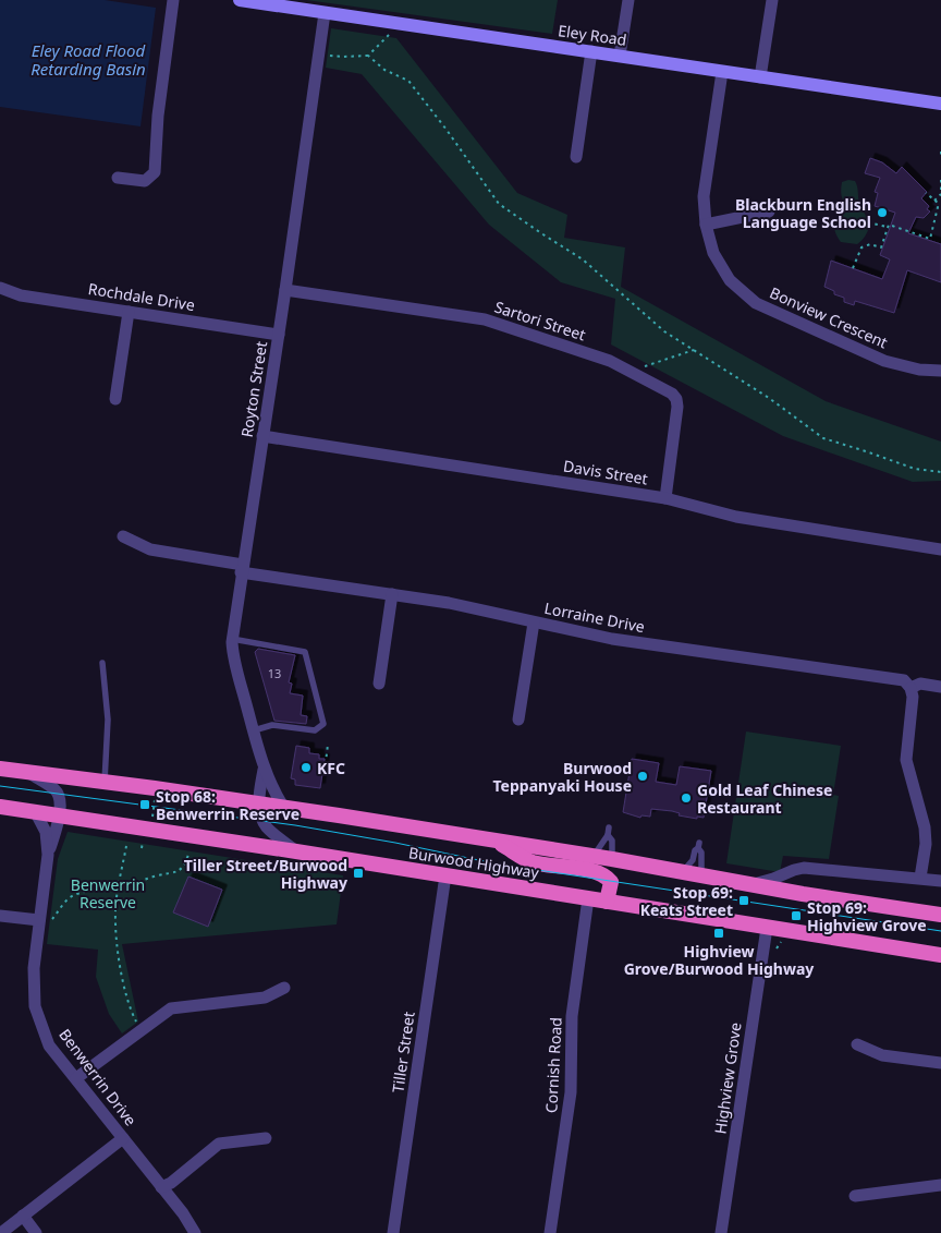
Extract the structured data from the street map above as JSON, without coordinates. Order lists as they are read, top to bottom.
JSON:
{
  "streets": {
    "highway": ["Burwood Highway"],
    "main road": ["Eley Road"],
    "street": [
      "Rochdale Drive",
      "Bonview Crescent",
      "Sartori Street",
      "Royton Street",
      "Davis Street",
      "Lorraine Drive",
      "Tiller Street",
      "Cornish Road",
      "Benwerrin Drive",
      "Highview Grove"
    ]
  },
  "crossings": [
    ["Eley Road", "Bonview Crescent"],
    ["Eley Road", "Royton Street"],
    ["Rochdale Drive", "Royton Street"],
    ["Sartori Street", "Royton Street"],
    ["Sartori Street", "Davis Street"],
    ["Royton Street", "Davis Street"],
    ["Royton Street", "Lorraine Drive"],
    ["Royton Street", "Burwood Highway"],
    ["Burwood Highway", "Tiller Street"],
    ["Burwood Highway", "Cornish Road"],
    ["Burwood Highway", "Benwerrin Drive"],
    ["Burwood Highway", "Highview Grove"]
  ],
  "water": ["Eley Road Flood Retarding Basin"],
  "parks": ["Benwerrin Reserve"],
  "places": {
    "other": [
      "Blackburn English Language School",
      "KFC",
      "Burwood Teppanyaki House",
      "Gold Leaf Chinese Restaurant"
    ],
    "transit": [
      "Stop 68: Benwerrin Reserve",
      "Tiller Street/Burwood Highway",
      "Stop 69: Keats Street",
      "Stop 69: Highview Grove",
      "Highview Grove/Burwood Highway"
    ]
  },
  "house_numbers": ["13"]
}
